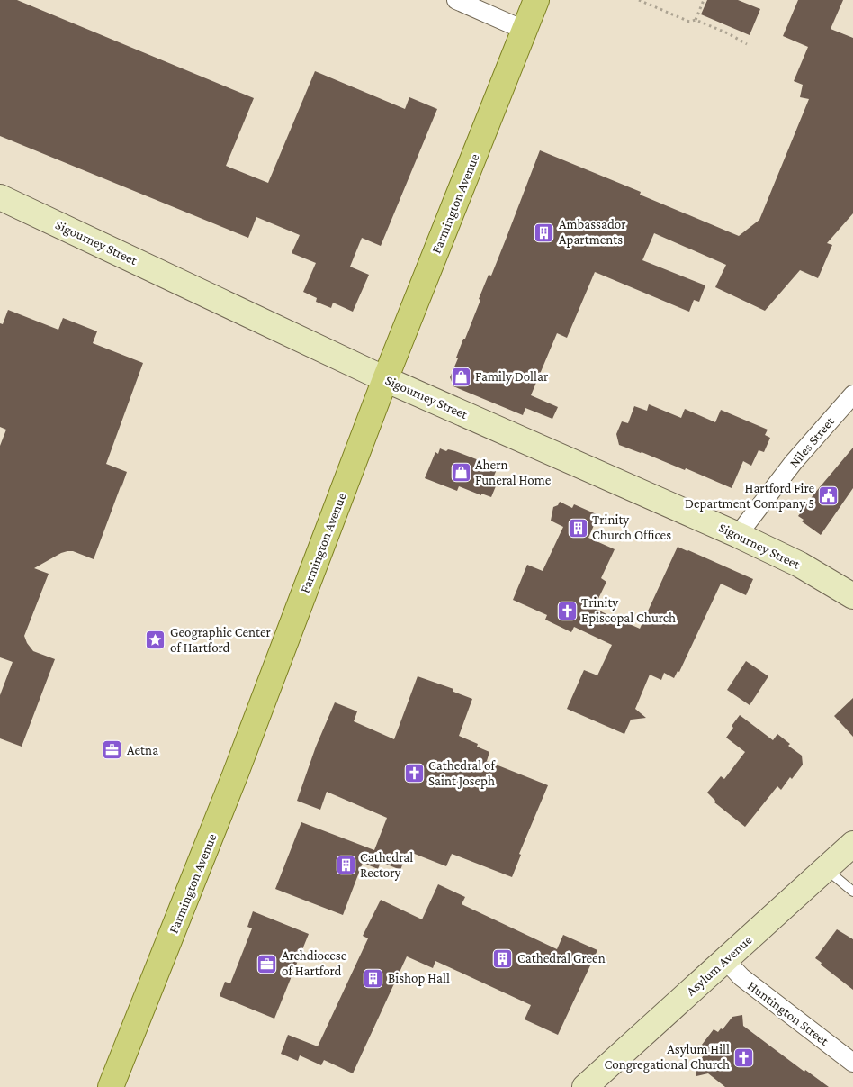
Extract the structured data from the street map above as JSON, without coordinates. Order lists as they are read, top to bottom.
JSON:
{
  "streets": {
    "main road": ["Farmington Avenue", "Sigourney Street", "Asylum Avenue"],
    "street": ["Niles Street", "Huntington Street"]
  },
  "crossings": [
    ["Farmington Avenue", "Sigourney Street"],
    ["Sigourney Street", "Niles Street"],
    ["Asylum Avenue", "Huntington Street"]
  ],
  "places": {
    "building": [
      "Ambassador Apartments",
      "Trinity Church Offices",
      "Cathedral Rectory",
      "Cathedral Green",
      "Bishop Hall"
    ],
    "shop": ["Family Dollar", "Ahern Funeral Home"],
    "public building": ["Hartford Fire Department Company 5"],
    "church": ["Trinity Episcopal Church", "Cathedral of Saint Joseph", "Asylum Hill Congregational Church"],
    "place": ["Geographic Center of Hartford"],
    "office": ["Aetna", "Archdiocese of Hartford"]
  }
}
